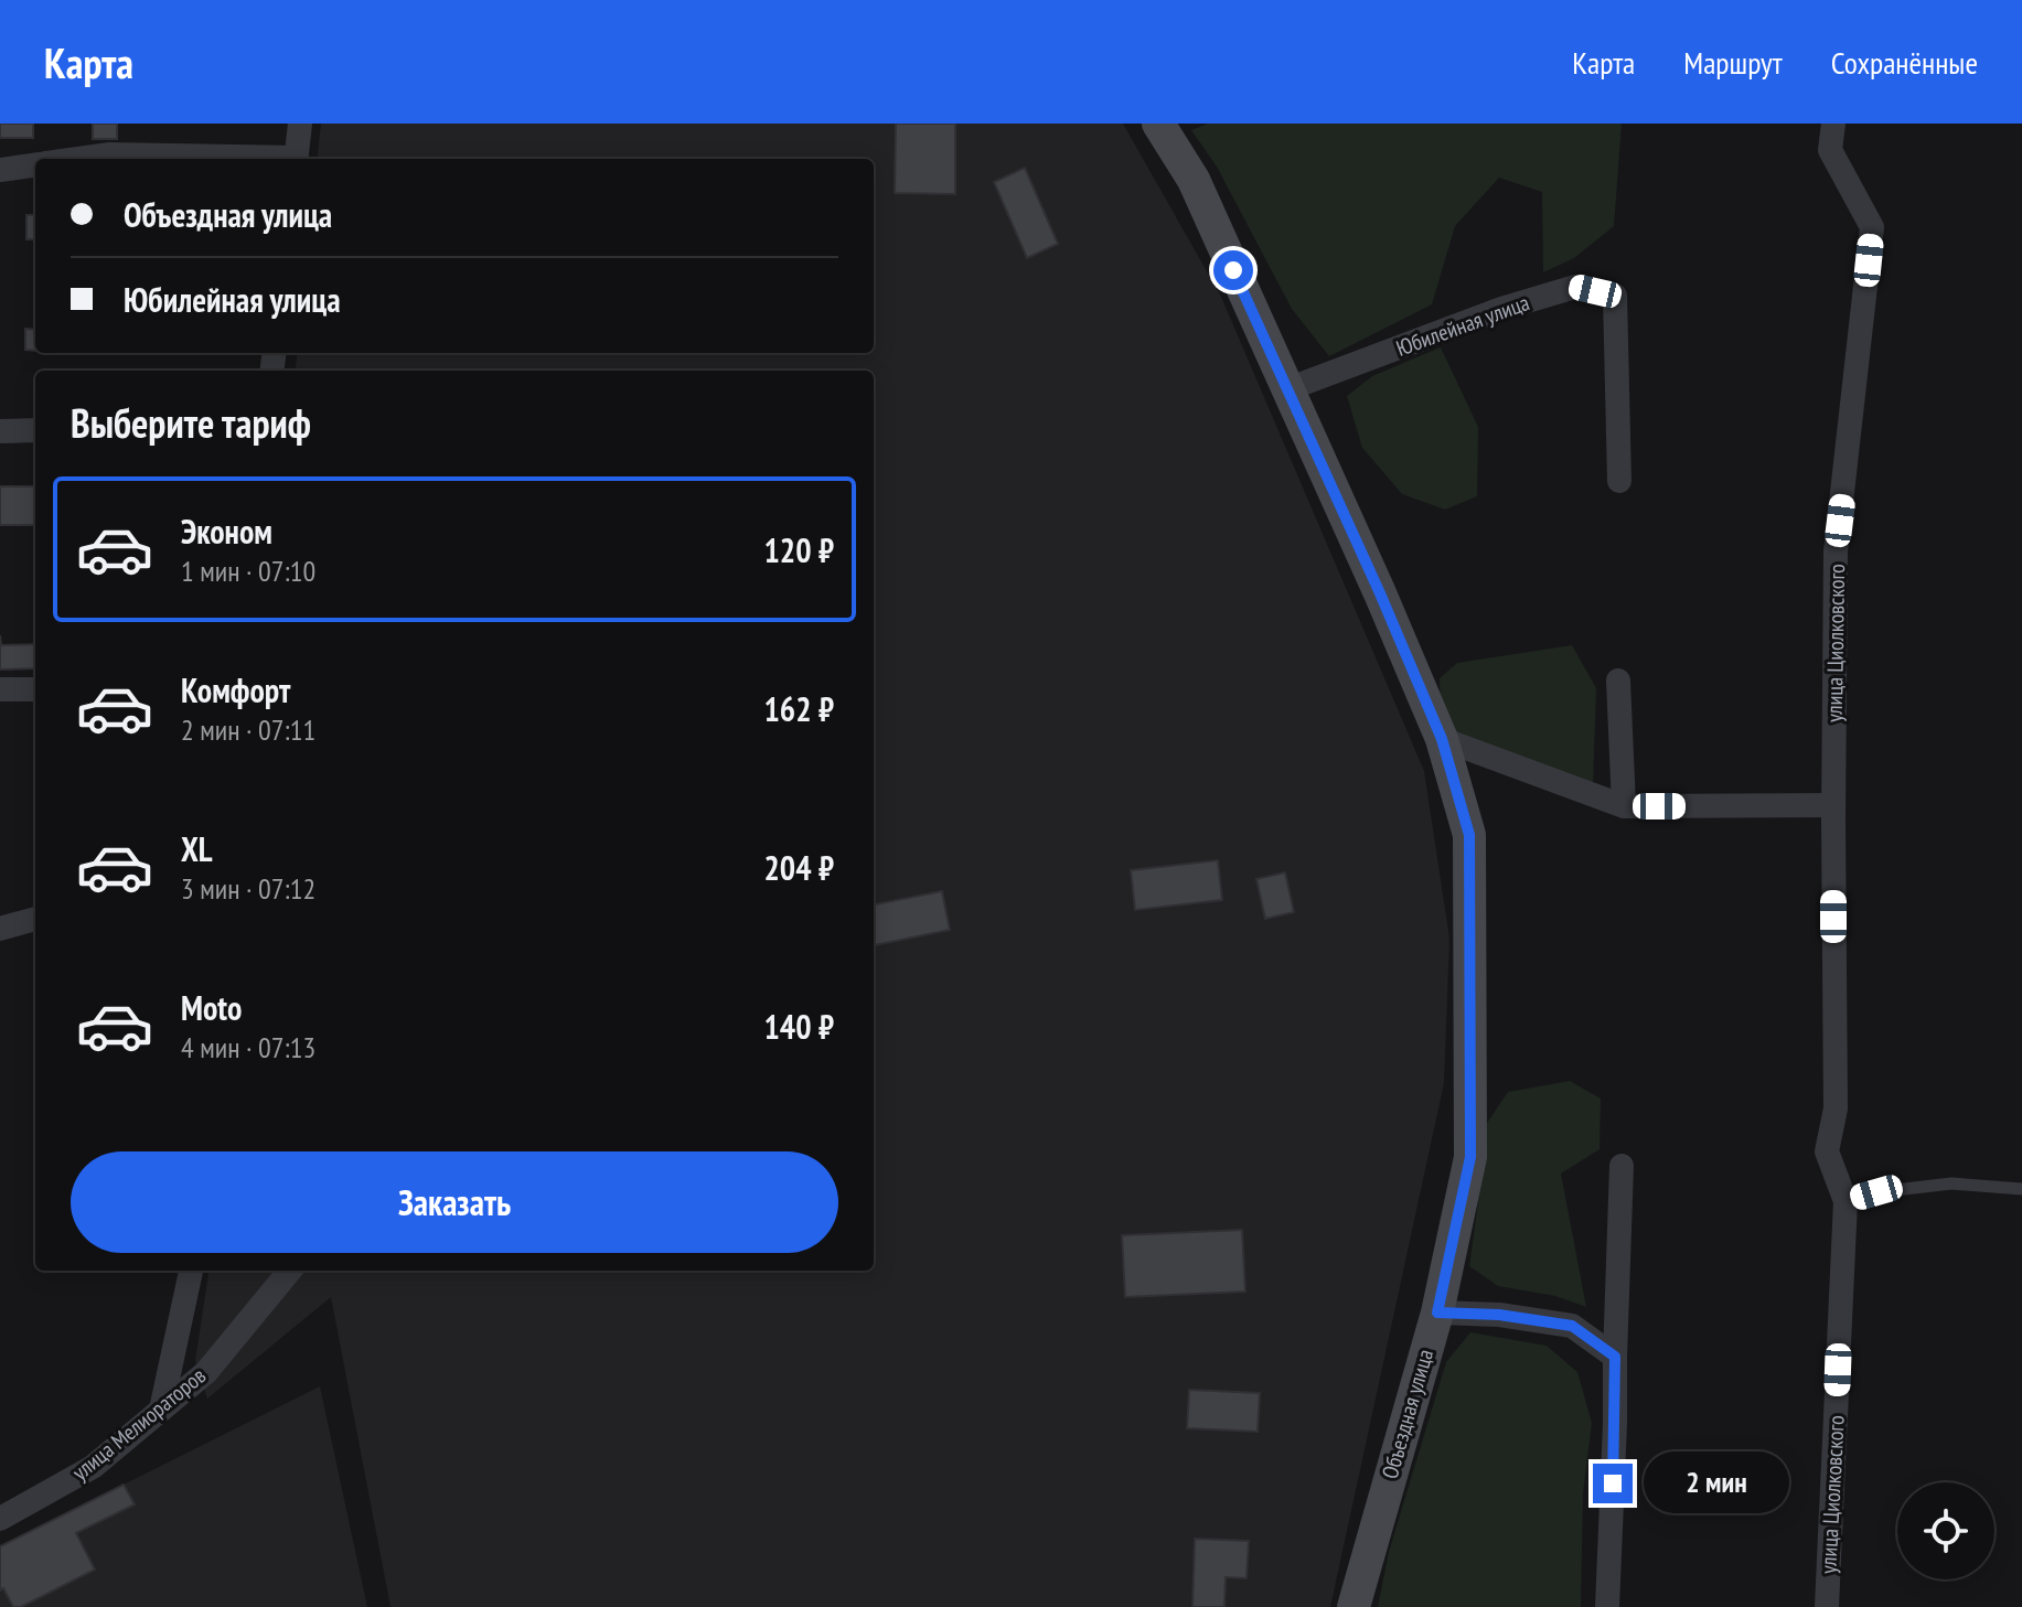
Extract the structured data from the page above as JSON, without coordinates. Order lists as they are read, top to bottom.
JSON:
{
  "streets": {
    "main road": ["Объездная улица"],
    "street": ["Юбилейная улица", "улица Циолковского", "улица Мелиораторов"]
  },
  "crossings": [
    ["Юбилейная улица", "Объездная улица"]
  ],
  "page": {
    "header": "Карта",
    "nav": ["Карта", "Маршрут", "Сохранённые"],
    "banner": ["Объездная улица", "Юбилейная улица"],
    "heading": "Выберите тариф",
    "list": [
      {
        "name": "Эконом",
        "note": "1 мин · 07:10",
        "value": "120 ₽"
      },
      {
        "name": "Комфорт",
        "note": "2 мин · 07:11",
        "value": "162 ₽"
      },
      {
        "name": "XL",
        "note": "3 мин · 07:12",
        "value": "204 ₽"
      },
      {
        "name": "Moto",
        "note": "4 мин · 07:13",
        "value": "140 ₽"
      }
    ],
    "buttons": "Заказать",
    "bubble": "2 мин"
  }
}
